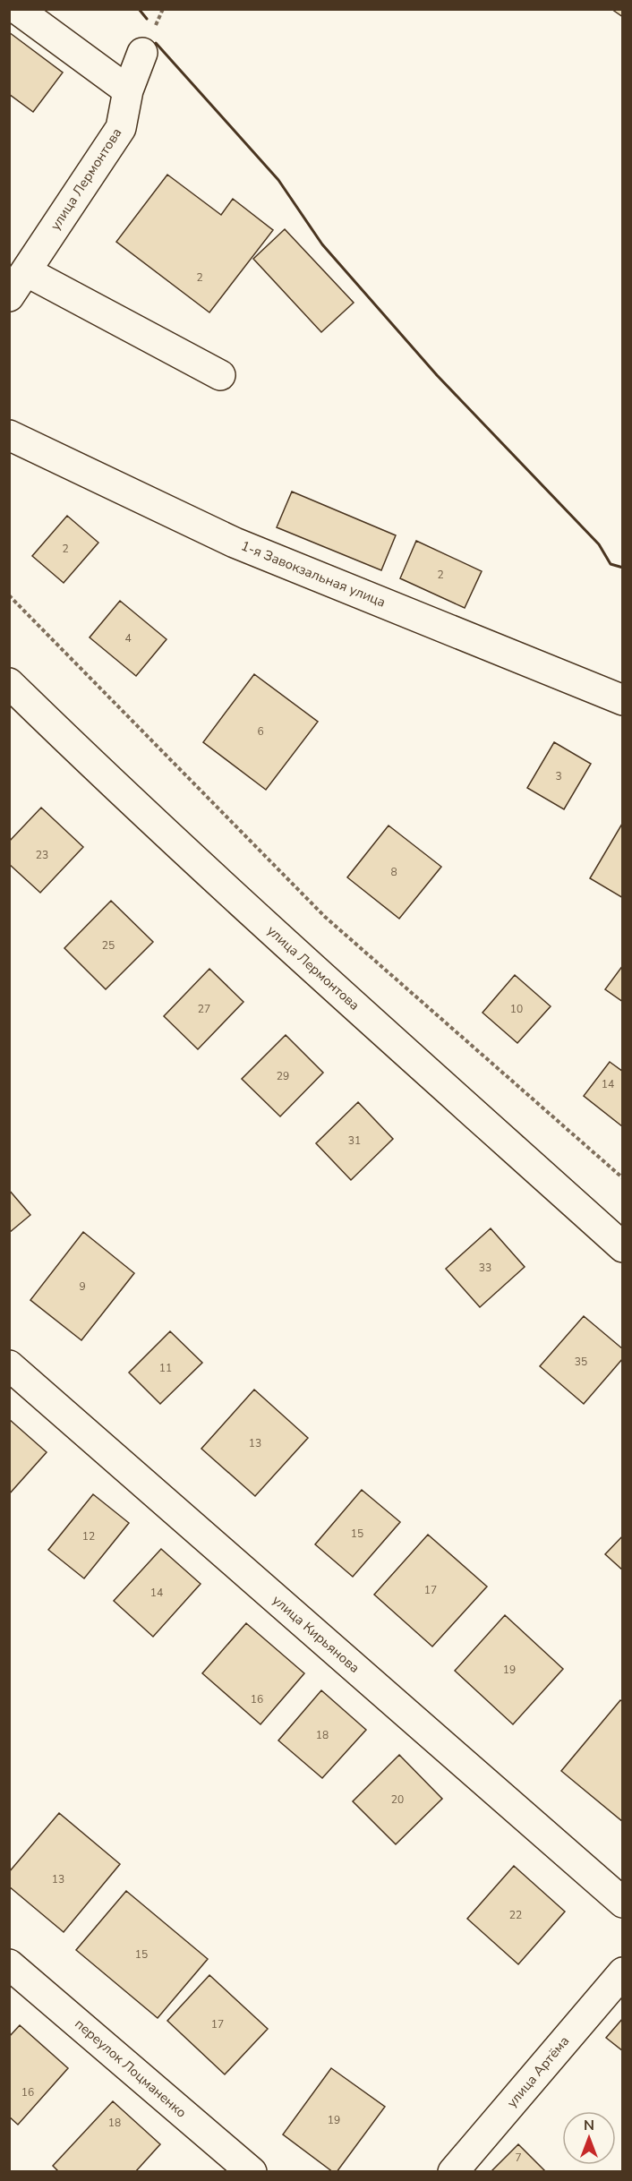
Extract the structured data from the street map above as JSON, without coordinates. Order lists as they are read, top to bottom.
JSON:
{
  "streets": {
    "street": [
      "улица Лермонтова",
      "1-я Завокзальная улица",
      "улица Кирьянова",
      "переулок Лоцманенко",
      "улица Артёма"
    ]
  },
  "house_numbers": [
    "2",
    "2",
    "2",
    "4",
    "6",
    "3",
    "23",
    "8",
    "25",
    "27",
    "10",
    "29",
    "14",
    "31",
    "33",
    "9",
    "35",
    "11",
    "13",
    "15",
    "12",
    "17",
    "14",
    "19",
    "16",
    "18",
    "20",
    "13",
    "22",
    "15",
    "17",
    "16",
    "19",
    "18",
    "7"
  ],
  "north": "top"
}
